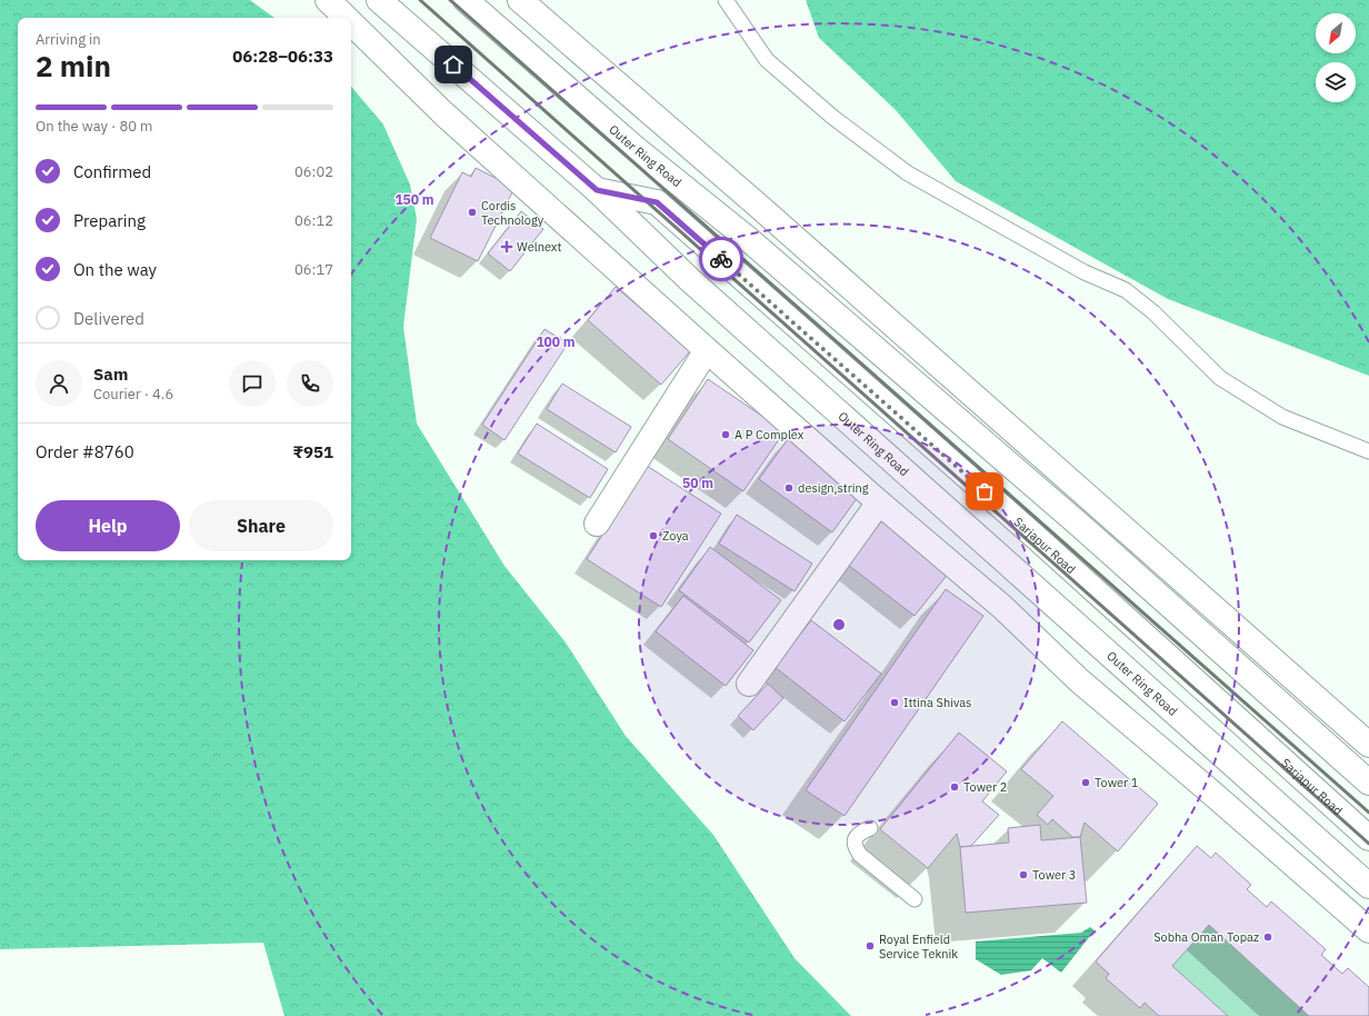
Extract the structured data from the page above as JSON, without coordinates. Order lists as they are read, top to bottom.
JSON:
{
  "streets": {
    "main road": ["Outer Ring Road", "Sarjapur Road"]
  },
  "crossings": [
    ["Outer Ring Road", "Sarjapur Road"]
  ],
  "places": {
    "other": [
      "Cordis Technology",
      "A P Complex",
      "design,string",
      "Zoya",
      "Ittina Shivas",
      "Tower 1",
      "Tower 2",
      "Tower 3",
      "Sobha Oman Topaz",
      "Royal Enfield Service Teknik"
    ],
    "health": ["Welnext"]
  },
  "north": "bottom left",
  "page": {
    "heading": ["2 min", "Arriving in", "06:28–06:33"],
    "panel": [
      "Sam",
      "Courier · 4.6",
      "Order #8760",
      "₹951"
    ],
    "bar": "On the way · 80 m",
    "list": [
      ["Confirmed", "06:02"],
      ["Preparing", "06:12"],
      ["On the way", "06:17"],
      "Delivered"
    ],
    "buttons": ["Help", "Share"]
  },
  "rings": ["150 m", "100 m", "50 m"]
}
